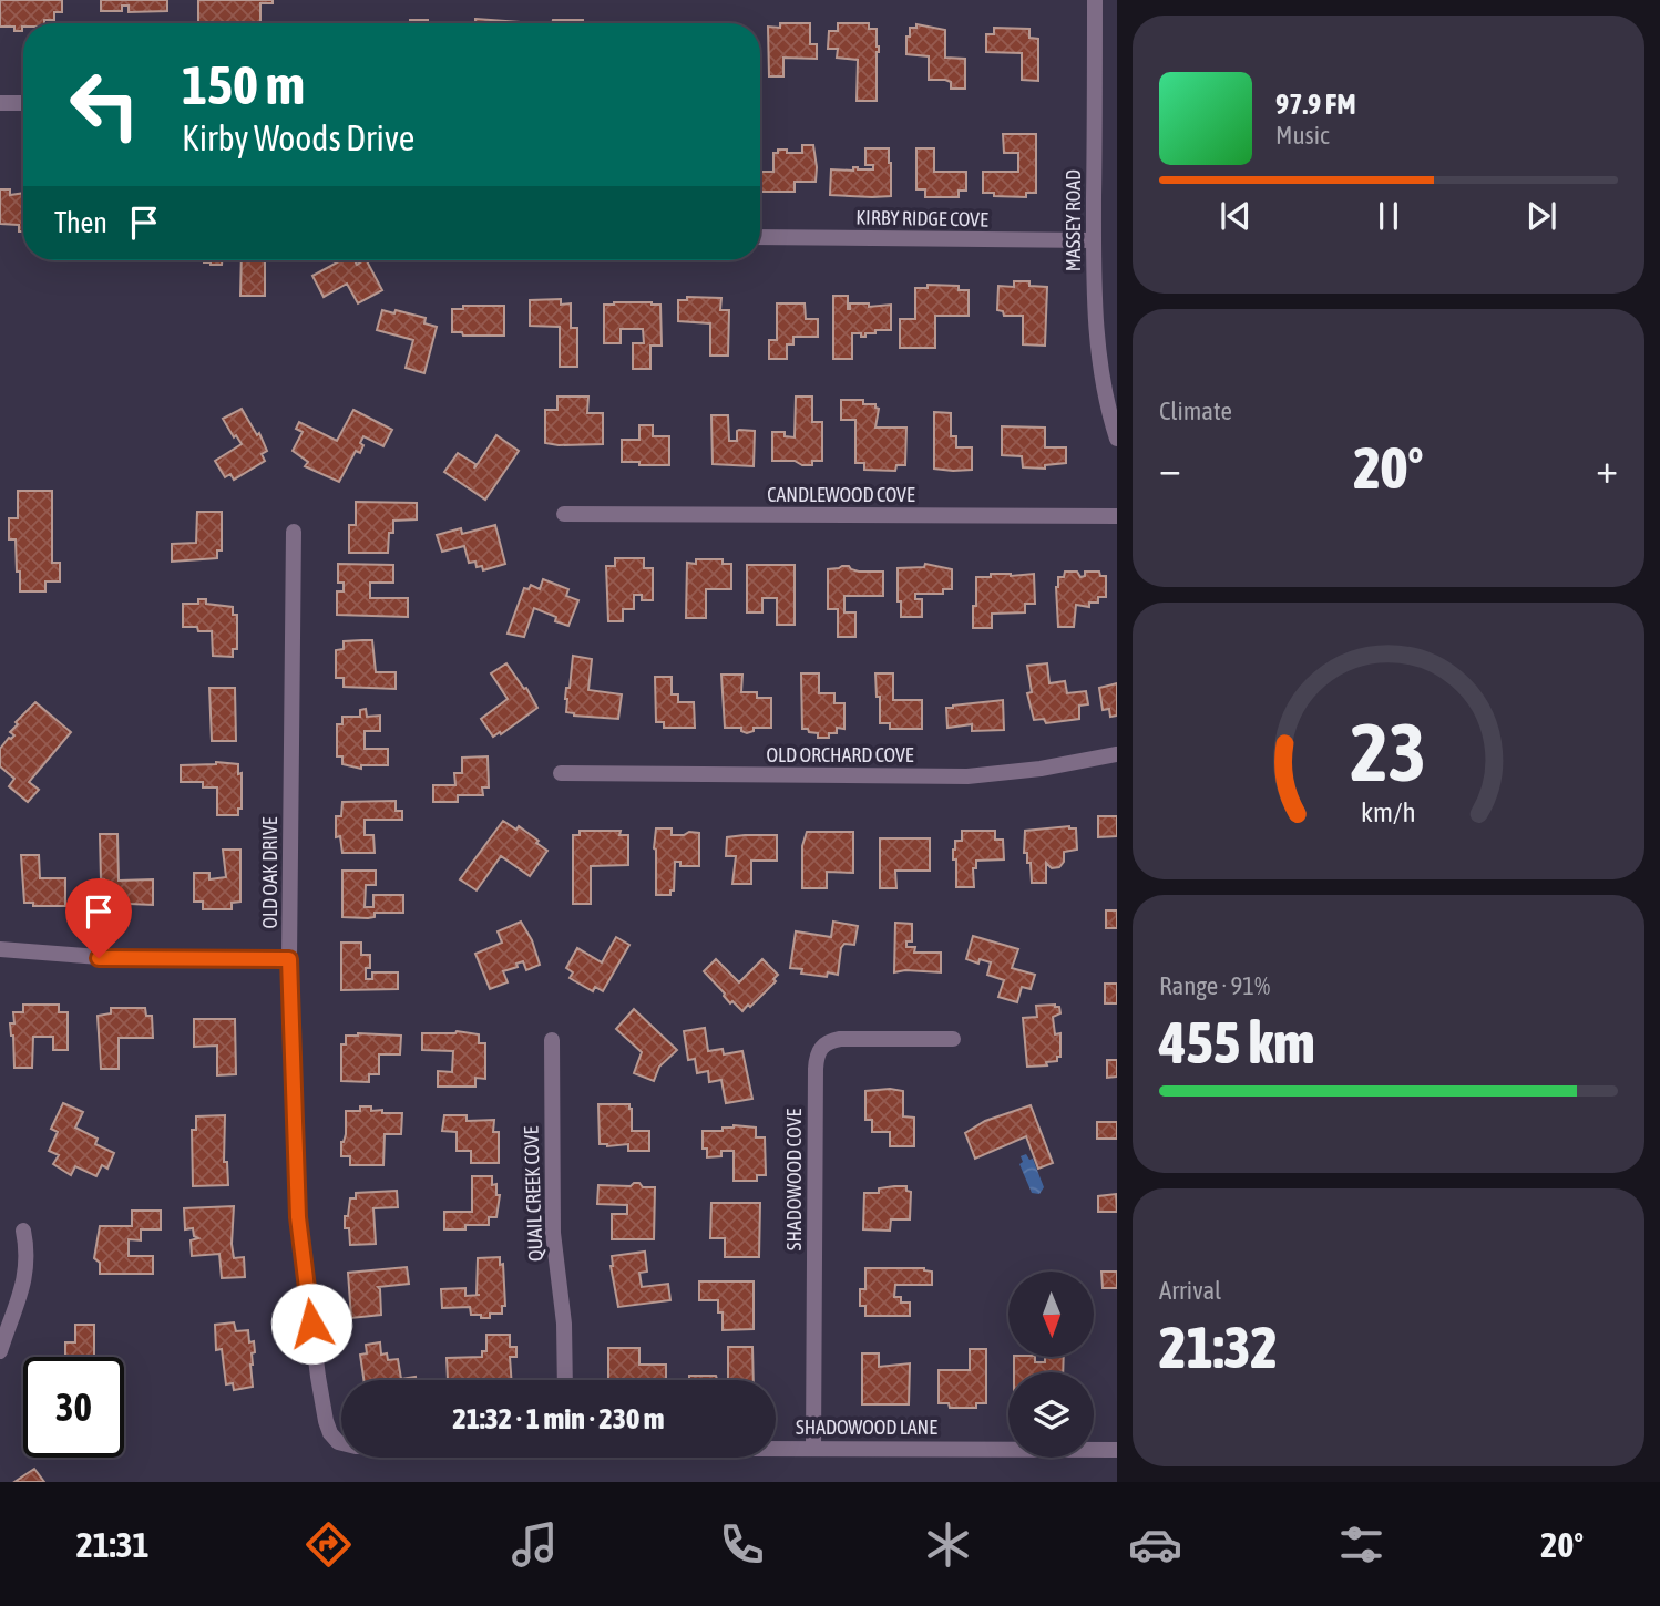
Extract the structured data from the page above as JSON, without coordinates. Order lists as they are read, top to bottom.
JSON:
{
  "streets": {
    "street": [
      "KIRBY RIDGE COVE",
      "MASSEY ROAD",
      "CANDLEWOOD COVE",
      "OLD ORCHARD COVE",
      "OLD OAK DRIVE",
      "SHADOWOOD COVE",
      "QUAIL CREEK COVE",
      "SHADOWOOD LANE"
    ]
  },
  "crossings": [
    ["KIRBY RIDGE COVE", "MASSEY ROAD"],
    ["OLD OAK DRIVE", "SHADOWOOD LANE"],
    ["SHADOWOOD COVE", "SHADOWOOD LANE"]
  ],
  "north": "bottom",
  "page": {
    "turn": ["150 m", "Kirby Woods Drive"],
    "song": ["97.9 FM", "Music"],
    "then": "Then",
    "tile": [
      "Climate",
      ["Range · 91%", "455 km"],
      ["Arrival", "21:32"]
    ],
    "heat": ["−", "20°", "+"],
    "limit": "30",
    "trip": "21:32 · 1 min · 230 m",
    "tabs": ["21:31", "20°"],
    "gauge": ["23", "km/h"]
  }
}
